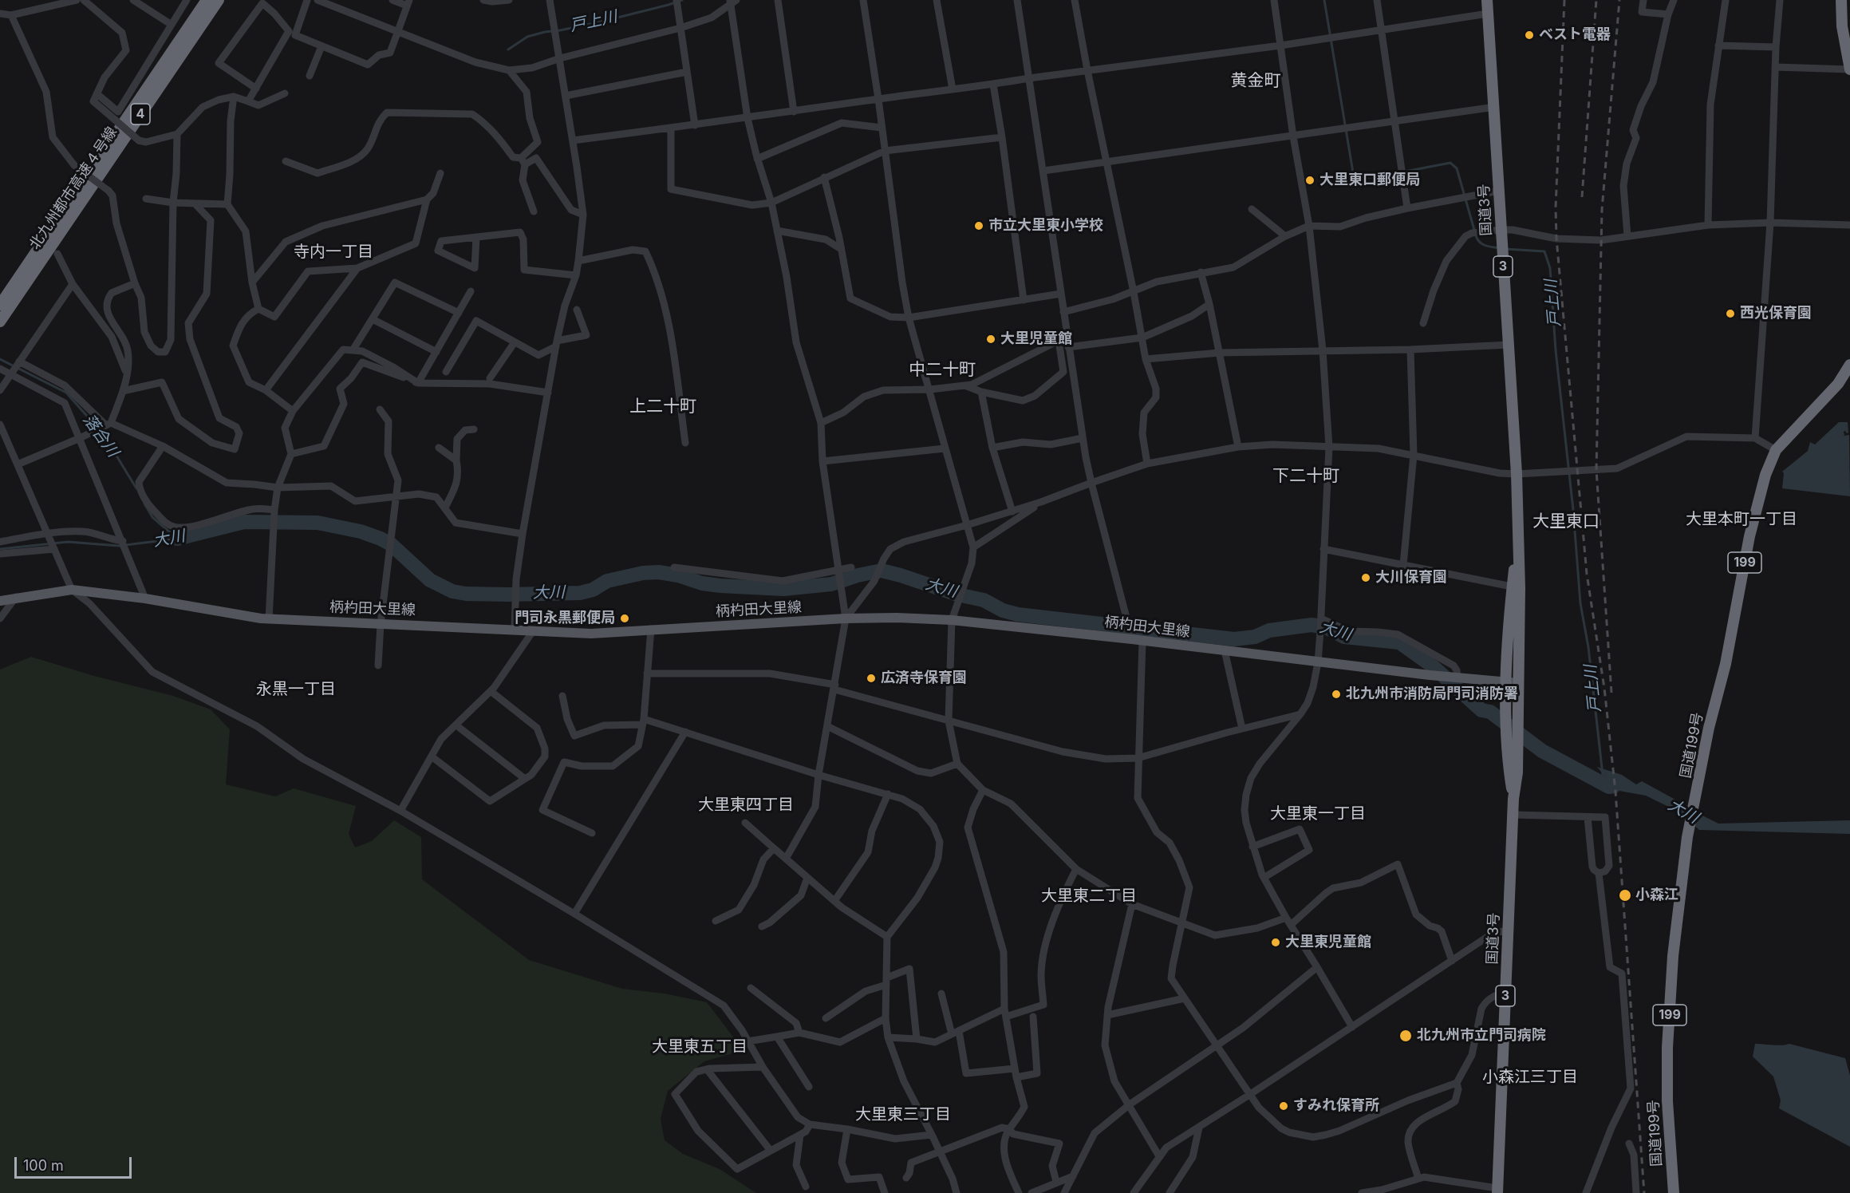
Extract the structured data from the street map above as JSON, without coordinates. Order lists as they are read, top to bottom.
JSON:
{
  "streets": {
    "highway": [
      "4",
      "北九州都市高速４号線",
      "国道3号",
      "3",
      "199",
      "国道199号"
    ],
    "main road": ["柄杓田大里線"]
  },
  "crossings": [
    ["国道3号", "柄杓田大里線"]
  ],
  "districts": [
    "黄金町",
    "寺内一丁目",
    "中二十町",
    "上二十町",
    "下二十町",
    "大里本町一丁目",
    "大里東口",
    "永黒一丁目",
    "大里東四丁目",
    "大里東一丁目",
    "大里東二丁目",
    "大里東五丁目",
    "小森江三丁目",
    "大里東三丁目"
  ],
  "water": ["戸上川", "落合川", "大川"],
  "places": [
    "ベスト電器",
    "大里東口郵便局",
    "市立大里東小学校",
    "西光保育園",
    "大里児童館",
    "大川保育園",
    "門司永黒郵便局",
    "広済寺保育園",
    "北九州市消防局門司消防署",
    "小森江",
    "大里東児童館",
    "北九州市立門司病院",
    "すみれ保育所"
  ],
  "scale_bar": "100 m"
}
